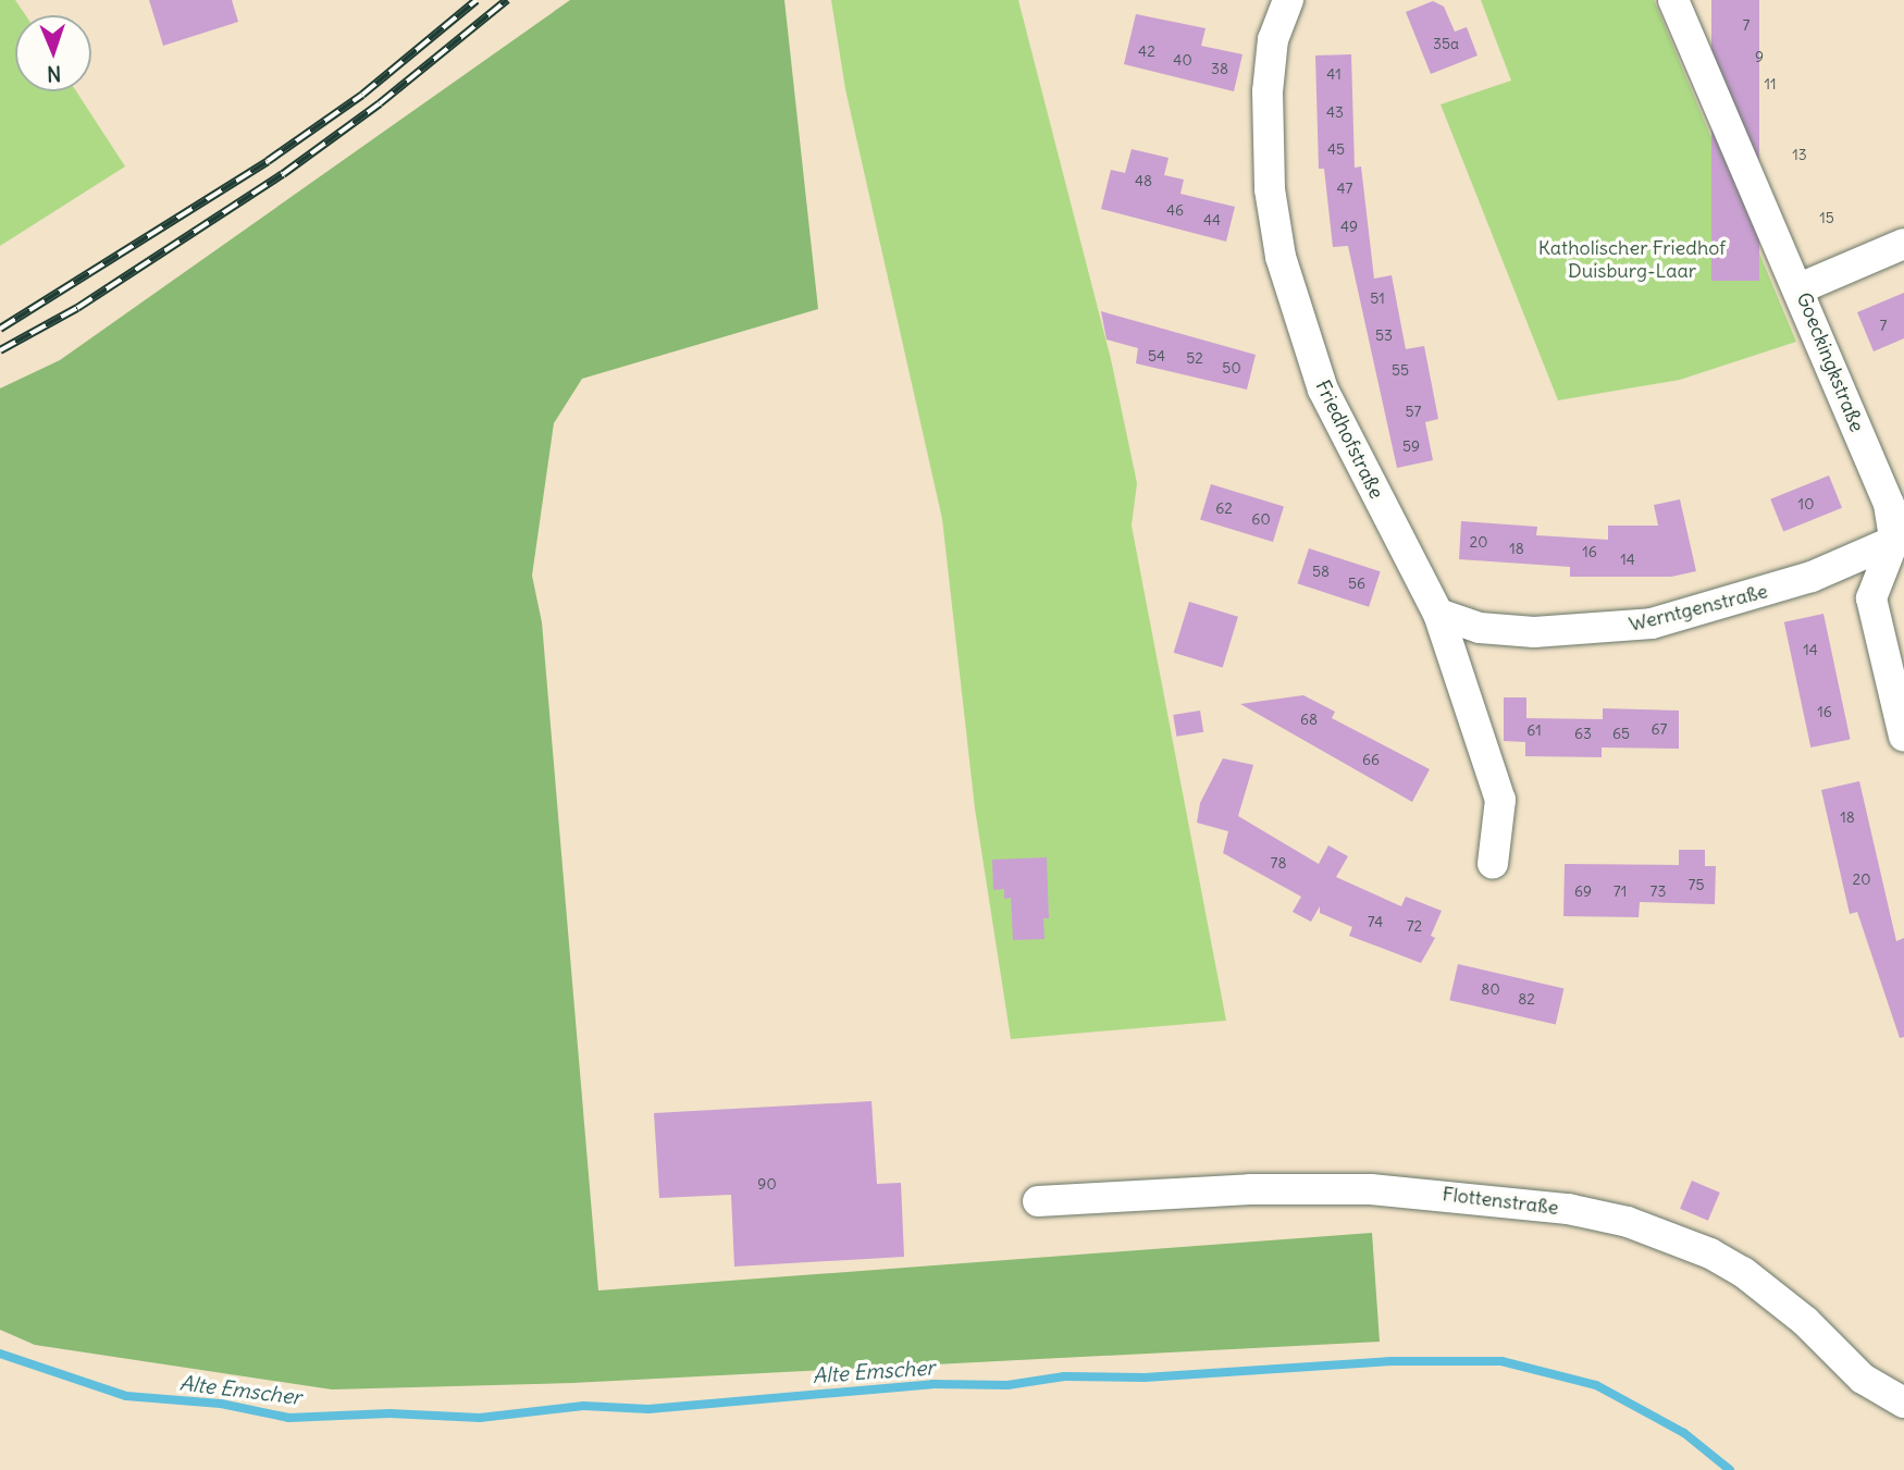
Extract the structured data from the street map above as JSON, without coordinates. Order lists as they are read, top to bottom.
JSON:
{
  "streets": {
    "street": [
      "Goeckingkstraße",
      "Friedhofstraße",
      "Werntgenstraße",
      "Flottenstraße"
    ]
  },
  "crossings": [
    ["Goeckingkstraße", "Werntgenstraße"],
    ["Friedhofstraße", "Werntgenstraße"]
  ],
  "water": ["Alte Emscher"],
  "parks": ["Katholischer Friedhof Duisburg-Laar"],
  "house_numbers": [
    "7",
    "35a",
    "42",
    "9",
    "40",
    "38",
    "41",
    "11",
    "43",
    "45",
    "13",
    "48",
    "47",
    "46",
    "15",
    "44",
    "49",
    "51",
    "7",
    "53",
    "54",
    "52",
    "50",
    "55",
    "57",
    "59",
    "10",
    "62",
    "60",
    "20",
    "18",
    "16",
    "14",
    "58",
    "56",
    "14",
    "16",
    "68",
    "67",
    "61",
    "63",
    "65",
    "66",
    "18",
    "78",
    "20",
    "75",
    "69",
    "71",
    "73",
    "74",
    "72",
    "80",
    "82",
    "90"
  ],
  "north": "bottom"
}
